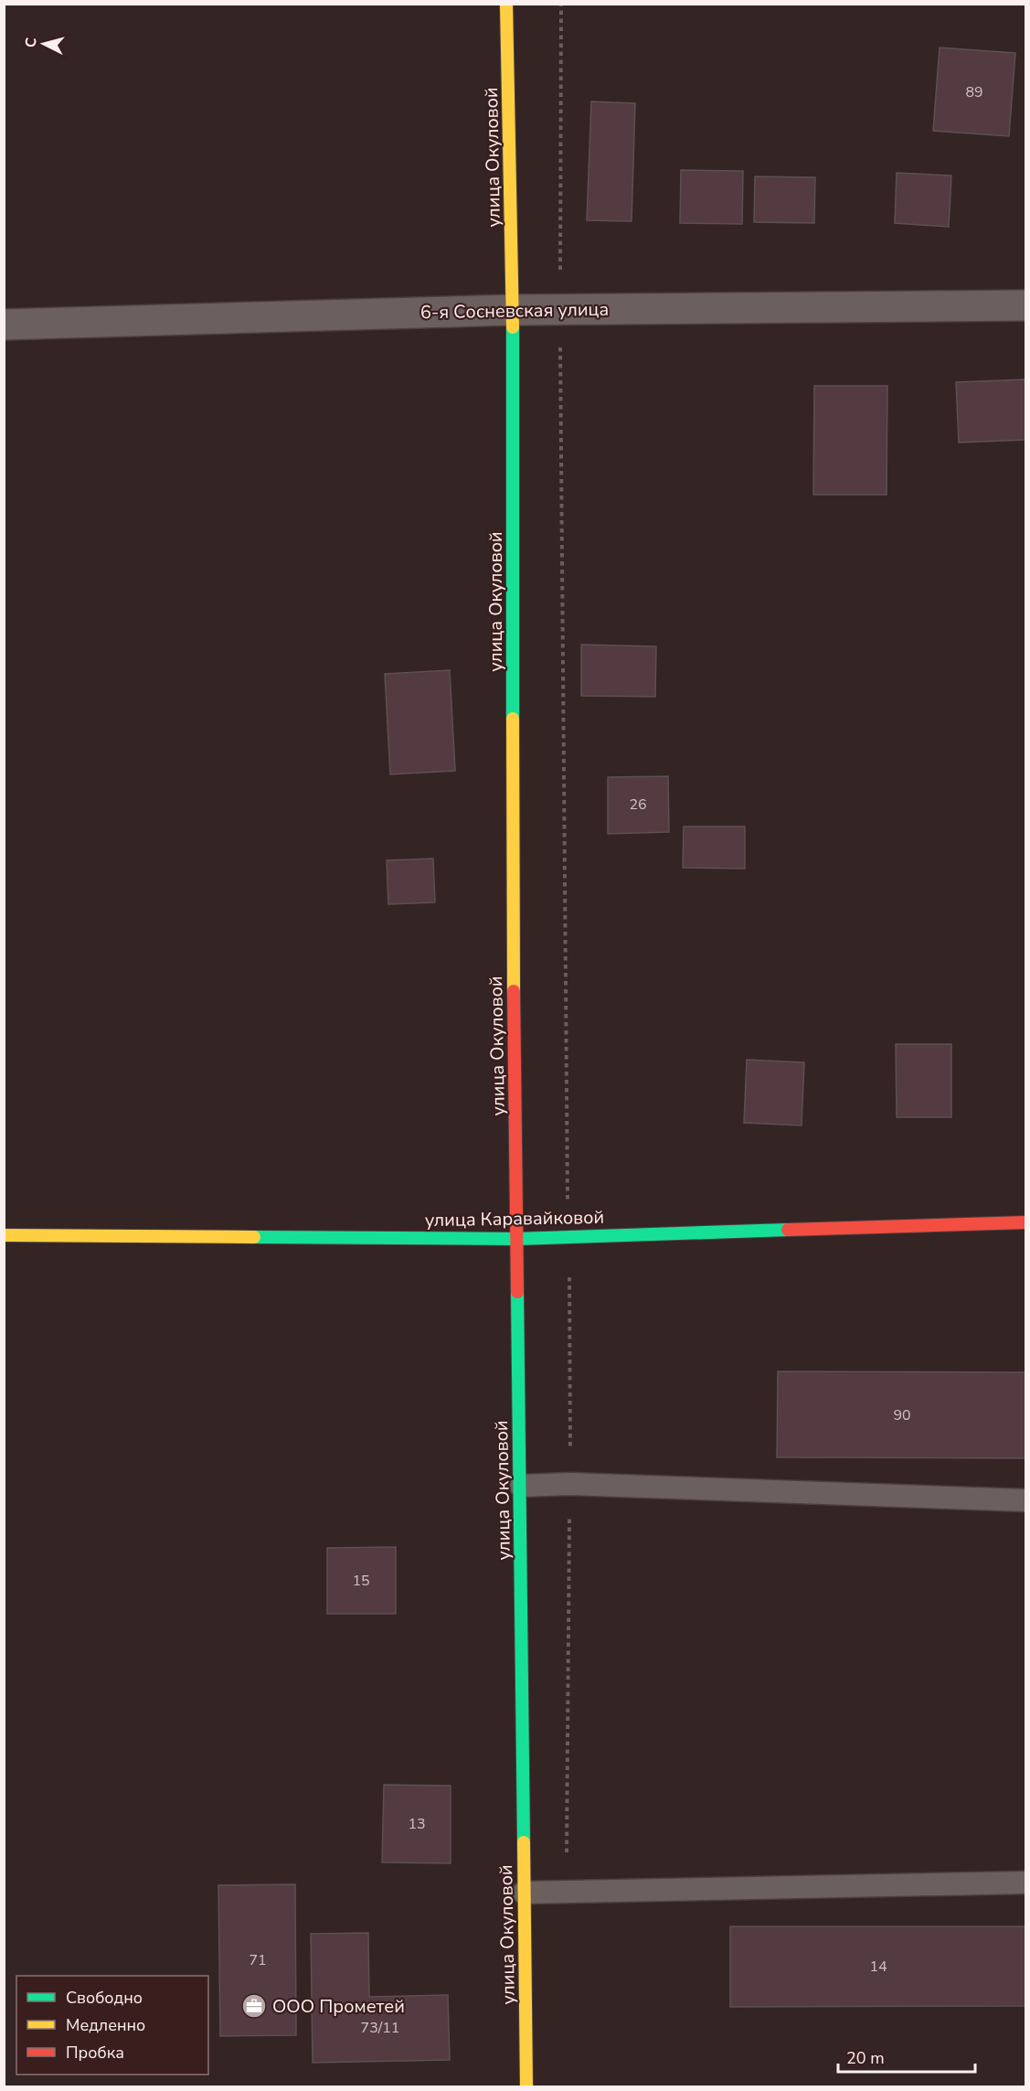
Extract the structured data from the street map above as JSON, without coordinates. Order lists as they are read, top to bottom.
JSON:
{
  "streets": {
    "main road": ["улица Окуловой", "улица Каравайковой"],
    "street": ["6-я Сосневская улица"]
  },
  "crossings": [
    ["улица Окуловой", "6-я Сосневская улица"],
    ["улица Окуловой", "улица Каравайковой"]
  ],
  "places": {
    "office": ["ООО Прометей"]
  },
  "house_numbers": [
    "89",
    "26",
    "90",
    "15",
    "13",
    "71",
    "14",
    "73/11"
  ],
  "legend": ["Свободно", "Медленно", "Пробка"],
  "scale_bar": "20 m",
  "north": "left"
}
